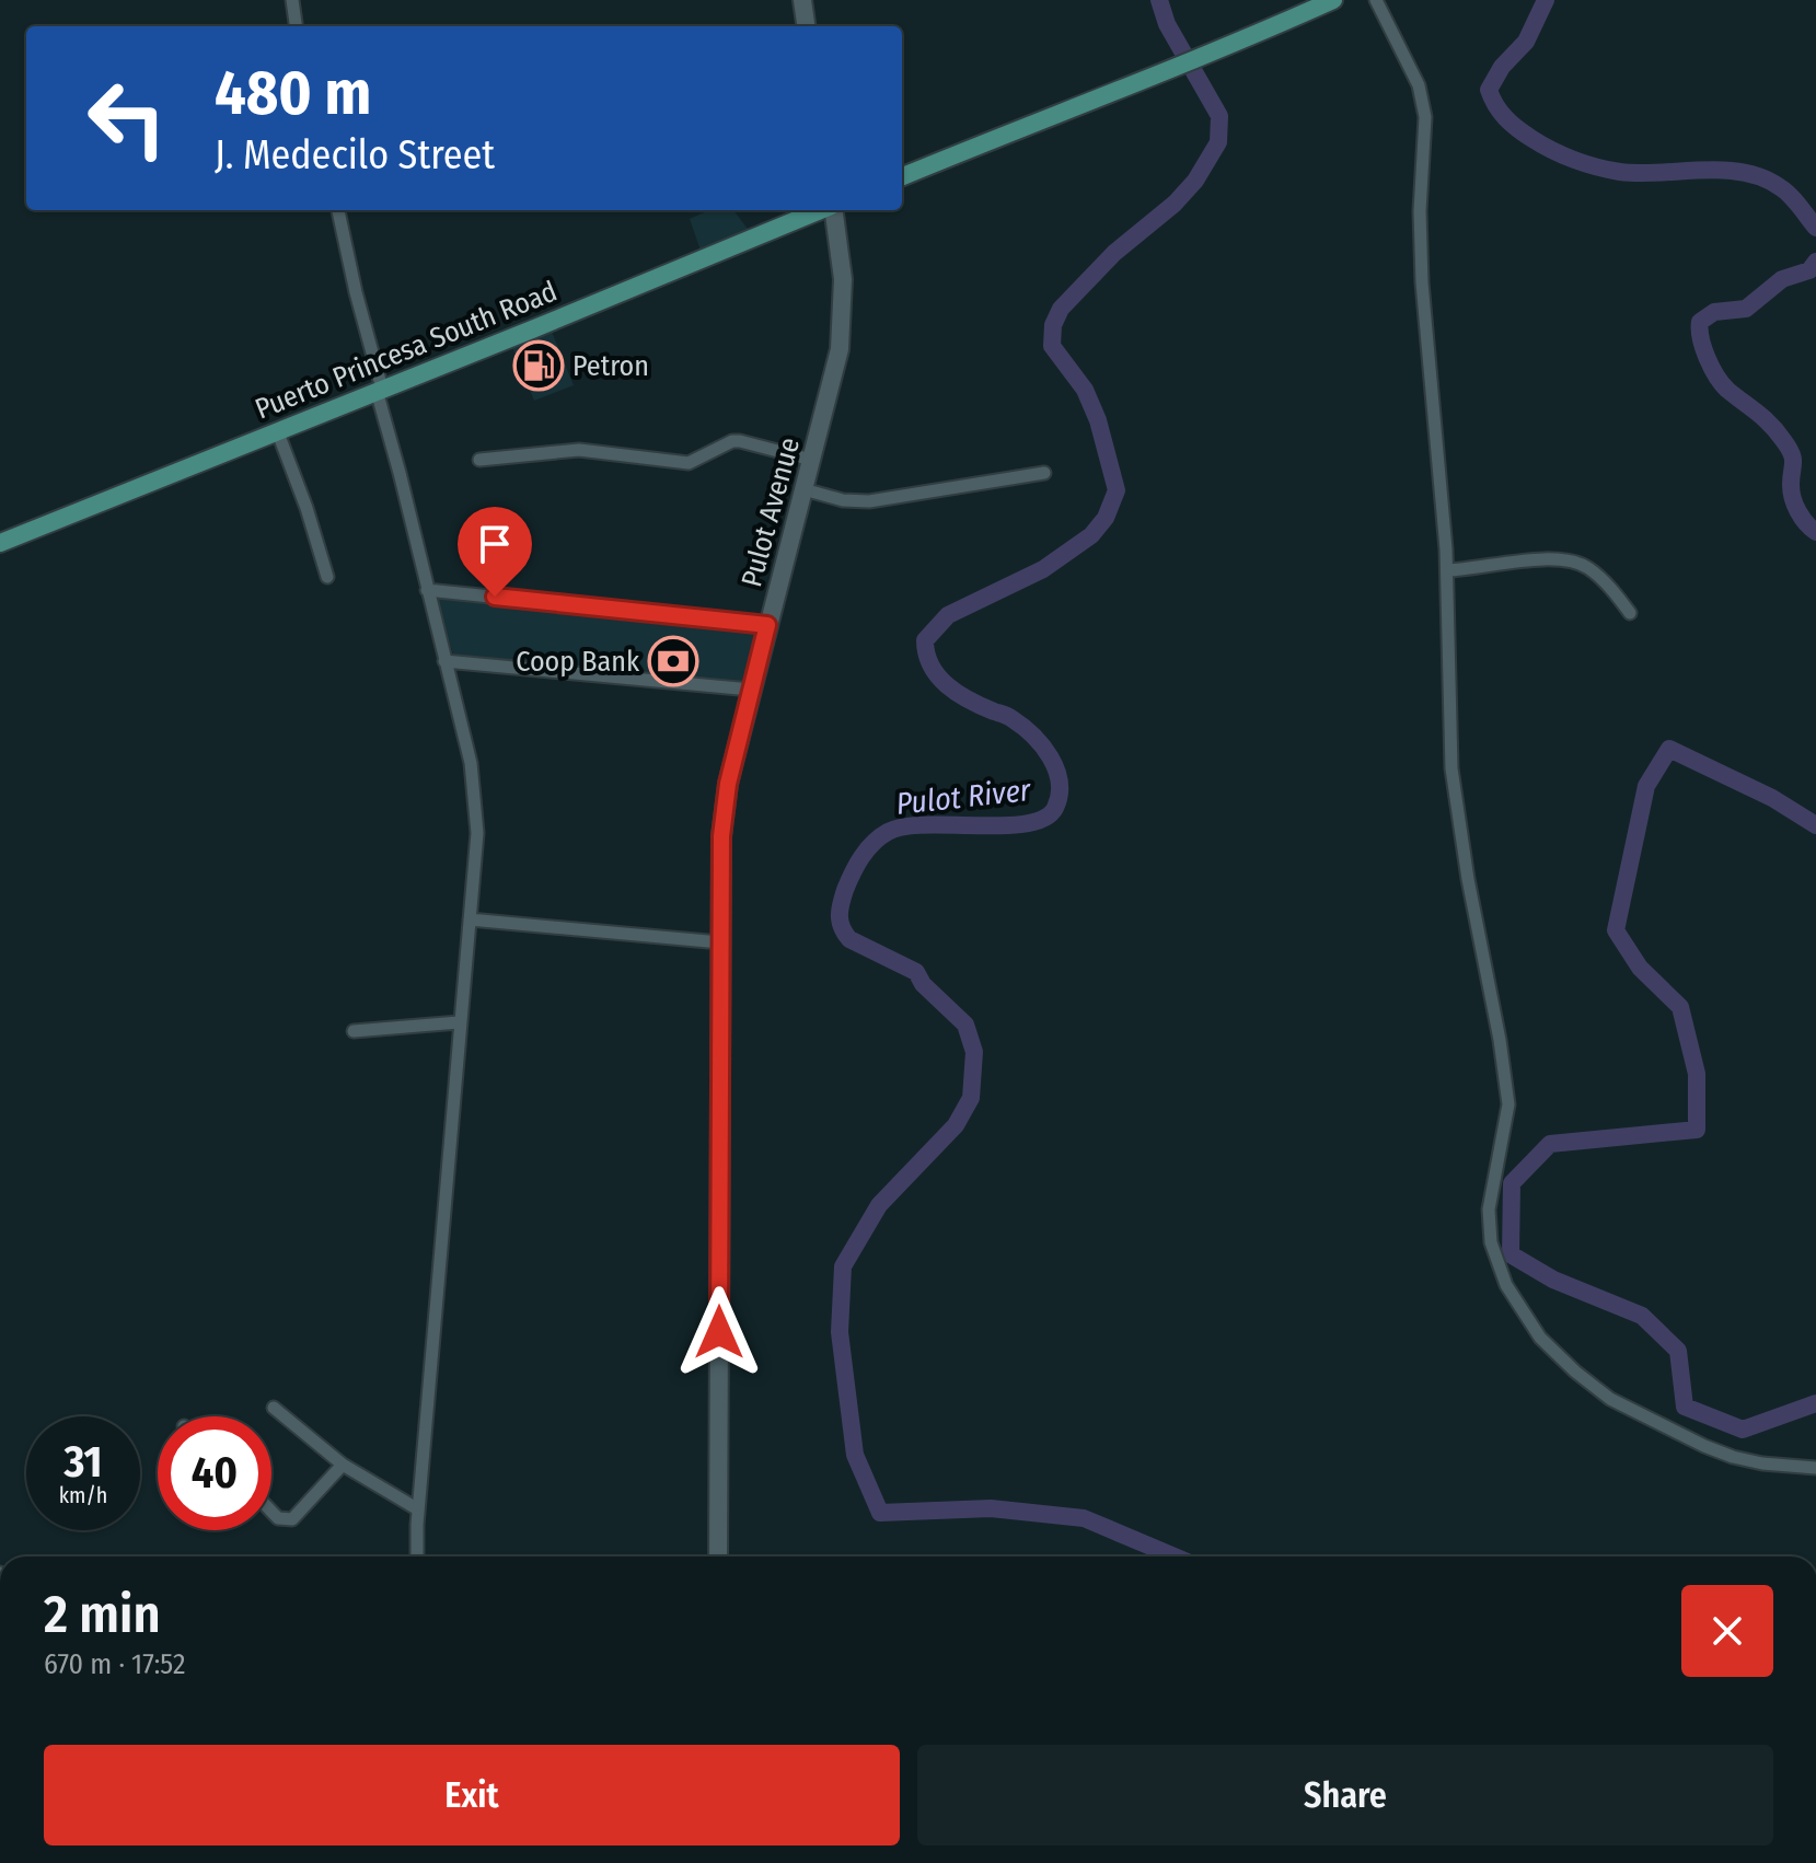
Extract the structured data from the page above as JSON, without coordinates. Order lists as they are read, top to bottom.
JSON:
{
  "streets": {
    "main road": ["Puerto Princesa South Road"],
    "street": ["Pulot Avenue"]
  },
  "water": ["Pulot River"],
  "places": {
    "fuel station": ["Petron"],
    "bank": ["Coop Bank"]
  },
  "page": {
    "turn": ["480 m", "J. Medecilo Street"],
    "speed": "31 km/h",
    "limit": "40",
    "heading": ["2 min", "670 m · 17:52"],
    "buttons": ["Exit", "Share"]
  }
}
